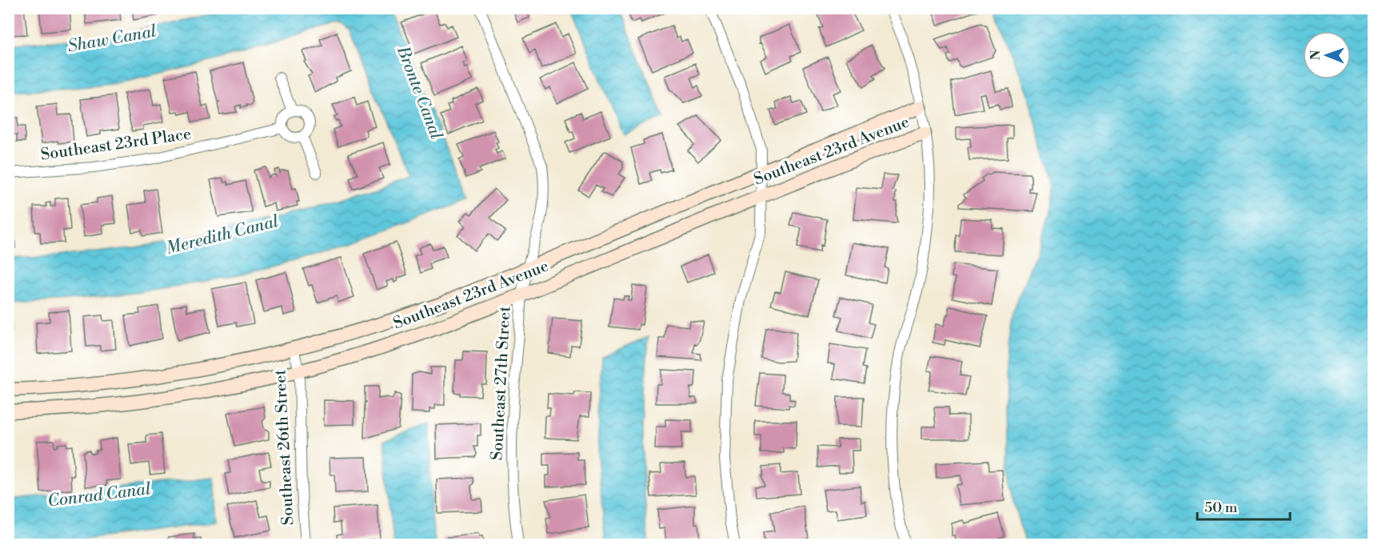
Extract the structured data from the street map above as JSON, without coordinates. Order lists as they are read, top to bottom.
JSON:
{
  "streets": {
    "street": [
      "Southeast 23rd Place",
      "Southeast 23rd Avenue",
      "Southeast 27th Street",
      "Southeast 26th Street"
    ]
  },
  "crossings": [
    ["Southeast 23rd Avenue", "Southeast 27th Street"],
    ["Southeast 23rd Avenue", "Southeast 26th Street"]
  ],
  "water": [
    "Shaw Canal",
    "Bronte Canal",
    "Meredith Canal",
    "Conrad Canal"
  ],
  "scale_bar": "50 m",
  "north": "left"
}
